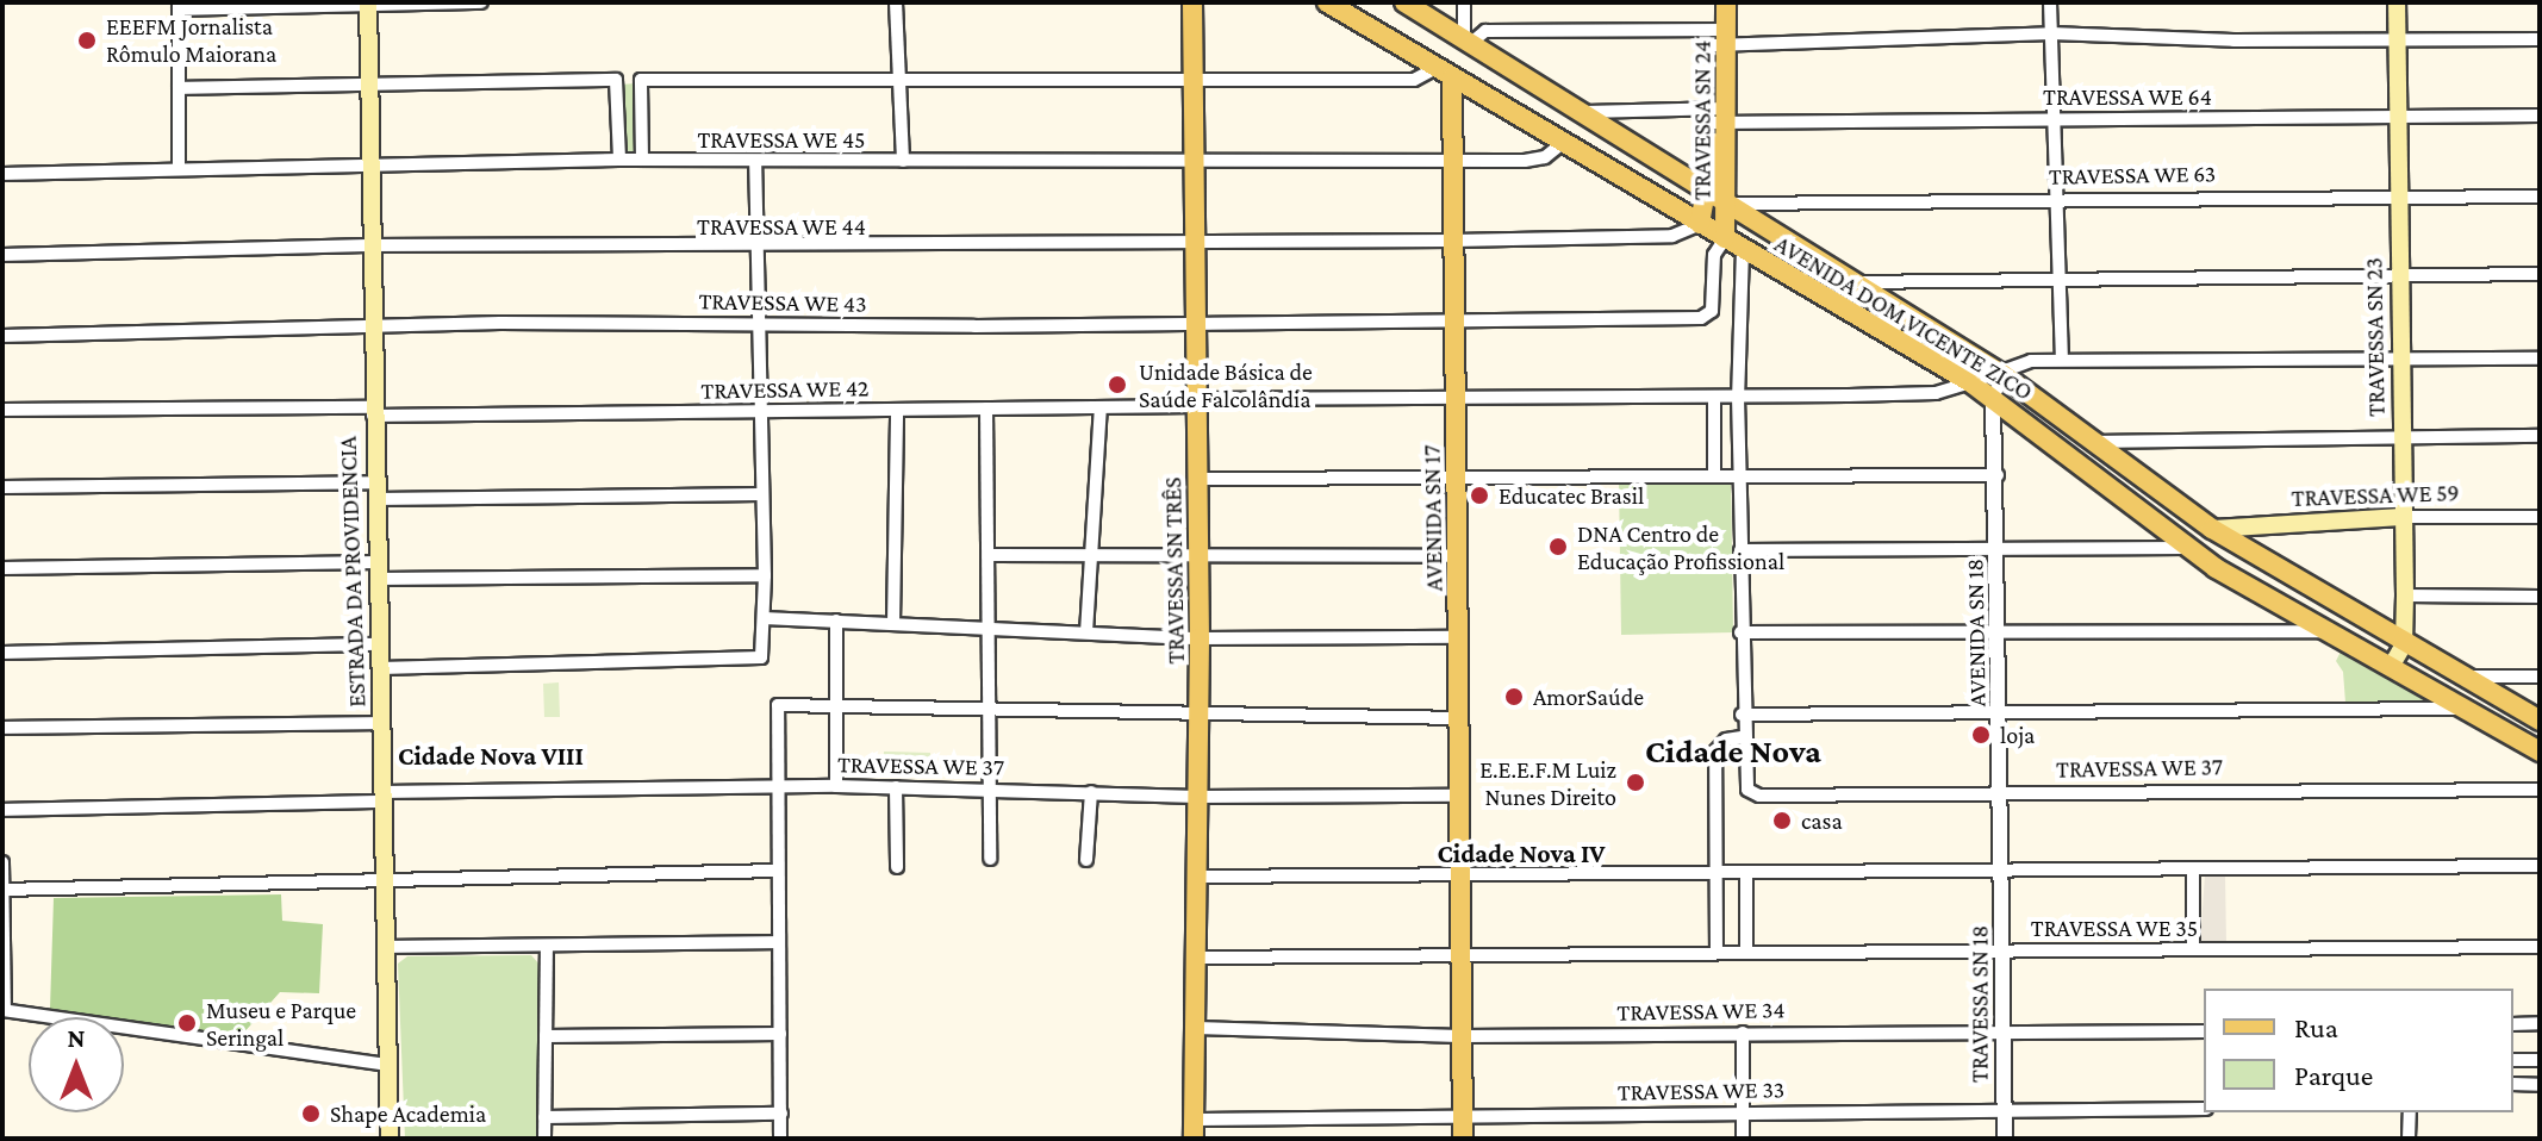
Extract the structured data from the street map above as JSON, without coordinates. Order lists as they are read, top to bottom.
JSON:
{
  "streets": {
    "main road": [
      "TRAVESSA SN 24",
      "AVENIDA DOM VICENTE ZICO",
      "TRAVESSA SN 23",
      "TRAVESSA WE 59",
      "AVENIDA SN 17",
      "TRAVESSA SN TRÊS",
      "ESTRADA DA PROVIDENCIA"
    ],
    "street": [
      "TRAVESSA WE 64",
      "TRAVESSA WE 45",
      "TRAVESSA WE 63",
      "TRAVESSA WE 44",
      "TRAVESSA WE 43",
      "TRAVESSA WE 42",
      "AVENIDA SN 18",
      "TRAVESSA WE 37",
      "TRAVESSA WE 35",
      "TRAVESSA SN 18",
      "TRAVESSA WE 34",
      "TRAVESSA WE 33"
    ]
  },
  "crossings": [
    ["TRAVESSA WE 64", "TRAVESSA SN 24"],
    ["TRAVESSA WE 64", "AVENIDA DOM VICENTE ZICO"],
    ["TRAVESSA WE 64", "TRAVESSA SN 23"],
    ["TRAVESSA SN 24", "TRAVESSA WE 63"],
    ["TRAVESSA SN 24", "AVENIDA DOM VICENTE ZICO"],
    ["TRAVESSA WE 45", "TRAVESSA SN TRÊS"],
    ["TRAVESSA WE 45", "ESTRADA DA PROVIDENCIA"],
    ["TRAVESSA WE 63", "AVENIDA DOM VICENTE ZICO"],
    ["TRAVESSA WE 63", "TRAVESSA SN 23"],
    ["TRAVESSA WE 44", "TRAVESSA SN TRÊS"],
    ["TRAVESSA WE 44", "ESTRADA DA PROVIDENCIA"],
    ["TRAVESSA WE 43", "TRAVESSA SN TRÊS"],
    ["TRAVESSA WE 43", "ESTRADA DA PROVIDENCIA"],
    ["AVENIDA DOM VICENTE ZICO", "TRAVESSA SN 23"],
    ["AVENIDA DOM VICENTE ZICO", "TRAVESSA WE 59"],
    ["AVENIDA DOM VICENTE ZICO", "AVENIDA SN 17"],
    ["AVENIDA DOM VICENTE ZICO", "AVENIDA SN 18"],
    ["TRAVESSA SN 23", "TRAVESSA WE 59"],
    ["TRAVESSA WE 42", "TRAVESSA SN TRÊS"],
    ["TRAVESSA WE 42", "ESTRADA DA PROVIDENCIA"],
    ["AVENIDA SN 17", "TRAVESSA WE 37"],
    ["AVENIDA SN 17", "TRAVESSA WE 35"],
    ["AVENIDA SN 17", "TRAVESSA WE 34"],
    ["AVENIDA SN 17", "TRAVESSA WE 33"],
    ["TRAVESSA SN TRÊS", "TRAVESSA WE 37"],
    ["TRAVESSA SN TRÊS", "TRAVESSA WE 34"],
    ["TRAVESSA SN TRÊS", "TRAVESSA WE 33"],
    ["ESTRADA DA PROVIDENCIA", "TRAVESSA WE 37"],
    ["AVENIDA SN 18", "TRAVESSA WE 37"],
    ["AVENIDA SN 18", "TRAVESSA SN 18"],
    ["TRAVESSA WE 35", "TRAVESSA SN 18"],
    ["TRAVESSA SN 18", "TRAVESSA WE 34"],
    ["TRAVESSA SN 18", "TRAVESSA WE 33"]
  ],
  "districts": ["Cidade Nova", "Cidade Nova VIII", "Cidade Nova IV"],
  "places": [
    "EEEFM Jornalista Rômulo Maiorana",
    "Unidade Básica de Saúde Falcolândia",
    "Educatec Brasil",
    "DNA Centro de Educação Profissional",
    "AmorSaúde",
    "loja",
    "E.E.E.F.M Luiz Nunes Direito",
    "casa",
    "Museu e Parque Seringal",
    "Shape Academia"
  ],
  "legend": ["Rua", "Parque"],
  "north": "top"
}
